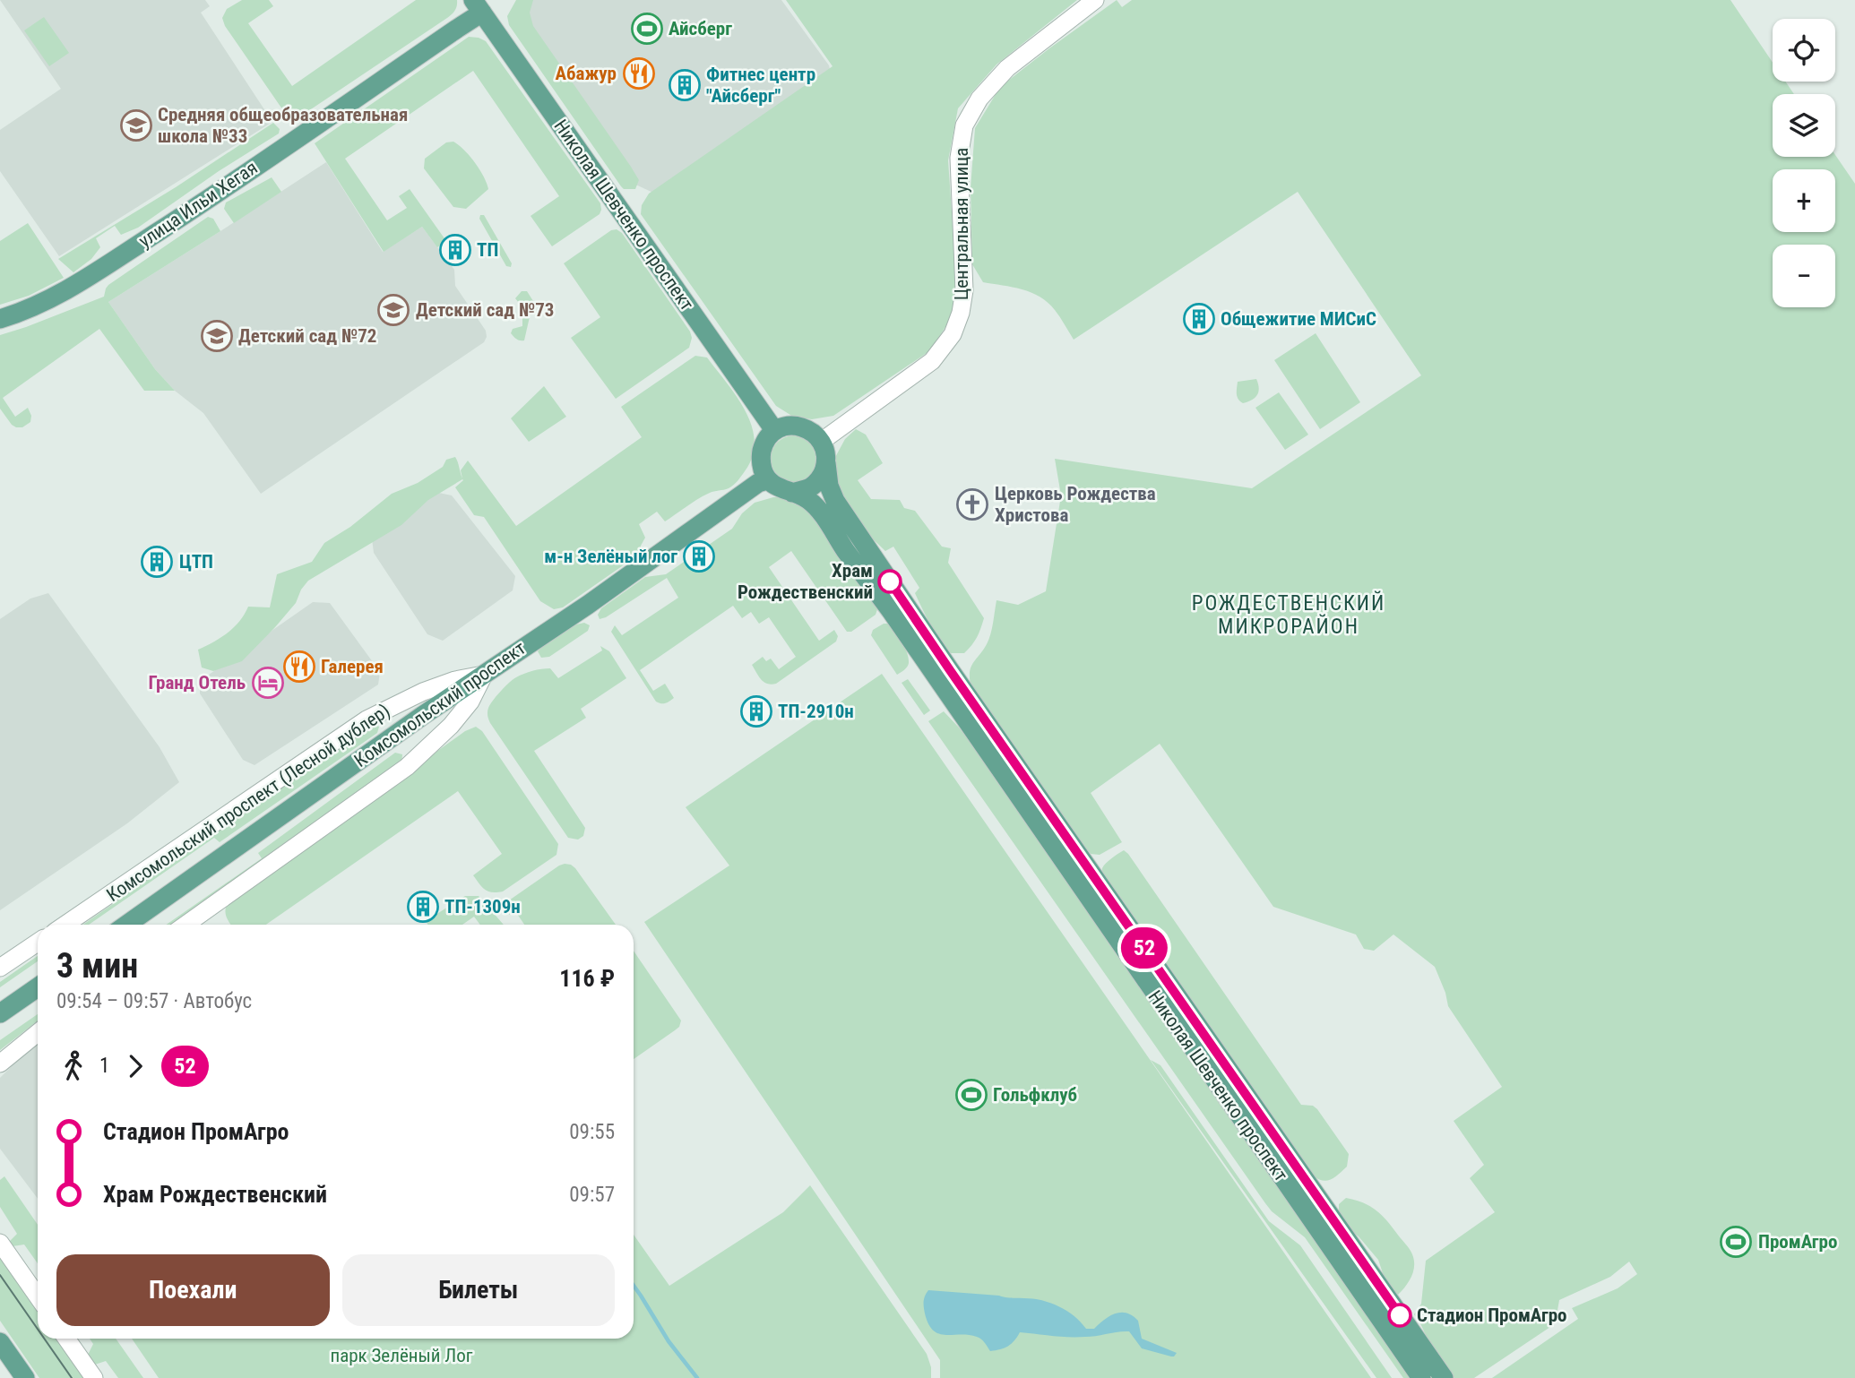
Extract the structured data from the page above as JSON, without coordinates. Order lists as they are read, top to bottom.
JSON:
{
  "streets": {
    "main road": ["улица Ильи Хегая", "Николая Шевченко проспект", "Комсомольский проспект"],
    "street": ["Центральная улица", "Комсомольский проспект (Лесной дублер)"]
  },
  "crossings": [
    ["улица Ильи Хегая", "Николая Шевченко проспект"],
    ["Николая Шевченко проспект", "Центральная улица"],
    ["Николая Шевченко проспект", "Комсомольский проспект"],
    ["Центральная улица", "Комсомольский проспект"],
    ["Комсомольский проспект", "Комсомольский проспект (Лесной дублер)"]
  ],
  "districts": ["РОЖДЕСТВЕНСКИЙ МИКРОРАЙОН"],
  "parks": ["парк Зелёный Лог"],
  "places": {
    "sports": ["Айсберг", "Гольфклуб", "ПромАгро"],
    "restaurant": ["Абажур", "Галерея"],
    "building": [
      "Фитнес центр \"Айсберг\"",
      "ТП",
      "Общежитие МИСиС",
      "м-н Зелёный лог",
      "ЦТП",
      "ТП-2910н",
      "ТП-1309н"
    ],
    "school or university": ["Средняя общеобразовательная школа №33", "Детский сад №73", "Детский сад №72"],
    "church": ["Церковь Рождества Христова"],
    "other": ["Храм Рождественский", "Стадион ПромАгро"],
    "hotel": ["Гранд Отель"]
  },
  "lines": ["bus line 52"],
  "page": {
    "on_map": "52",
    "map_buttons": ["+", "−"],
    "heading": ["3 мин", "09:54 – 09:57 · Автобус", "116 ₽"],
    "legs": ["1", "52"],
    "list": [
      {
        "name": "Стадион ПромАгро",
        "value": "09:55"
      },
      {
        "name": "Храм Рождественский",
        "value": "09:57"
      }
    ],
    "buttons": ["Поехали", "Билеты"]
  }
}
